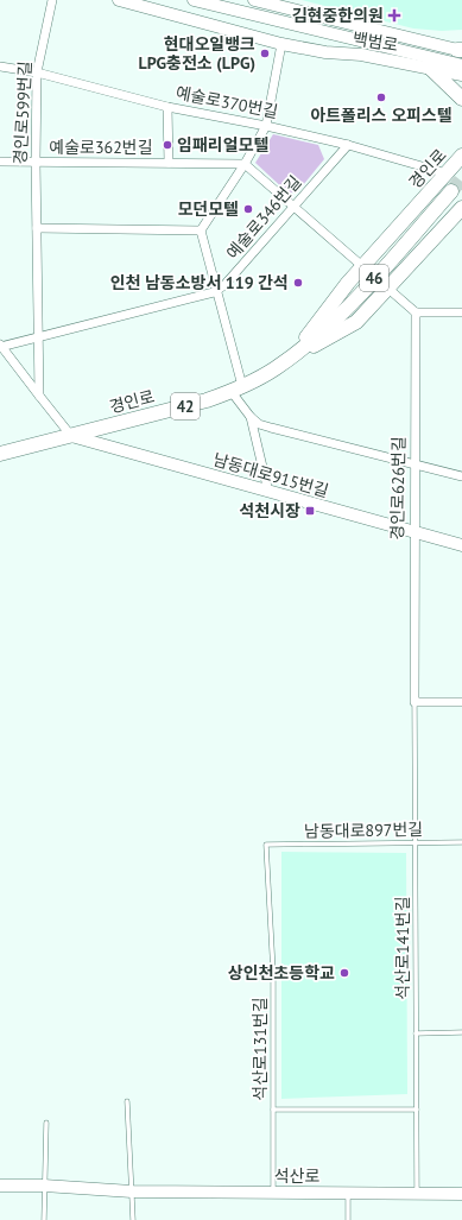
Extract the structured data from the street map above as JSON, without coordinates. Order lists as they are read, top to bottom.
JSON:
{
  "streets": {
    "main road": ["경인로", "46", "42"],
    "street": [
      "백범로",
      "예술로370번길",
      "경인로599번길",
      "예술로362번길",
      "예술로346번길",
      "남동대로915번길",
      "경인로626번길",
      "석산로"
    ],
    "lane": ["남동대로897번길", "석산로141번길", "석산로131번길"]
  },
  "crossings": [
    ["예술로370번길", "경인로599번길"],
    ["예술로370번길", "경인로"],
    ["예술로370번길", "예술로346번길"],
    ["경인로599번길", "예술로362번길"],
    ["경인로599번길", "예술로346번길"],
    ["경인로", "남동대로915번길"],
    ["남동대로915번길", "경인로626번길"],
    ["경인로626번길", "석산로141번길"],
    ["남동대로897번길", "석산로141번길"],
    ["남동대로897번길", "석산로131번길"],
    ["석산로141번길", "석산로131번길"],
    ["석산로141번길", "석산로"],
    ["석산로131번길", "석산로"]
  ],
  "places": {
    "health": ["김현중한의원"],
    "other": [
      "현대오일뱅크 LPG충전소 (LPG)",
      "아트폴리스 오피스텔",
      "임패리얼모텔",
      "모던모텔",
      "인천 남동소방서 119 간석",
      "상인천초등학교"
    ],
    "transit": ["석천시장"]
  }
}
